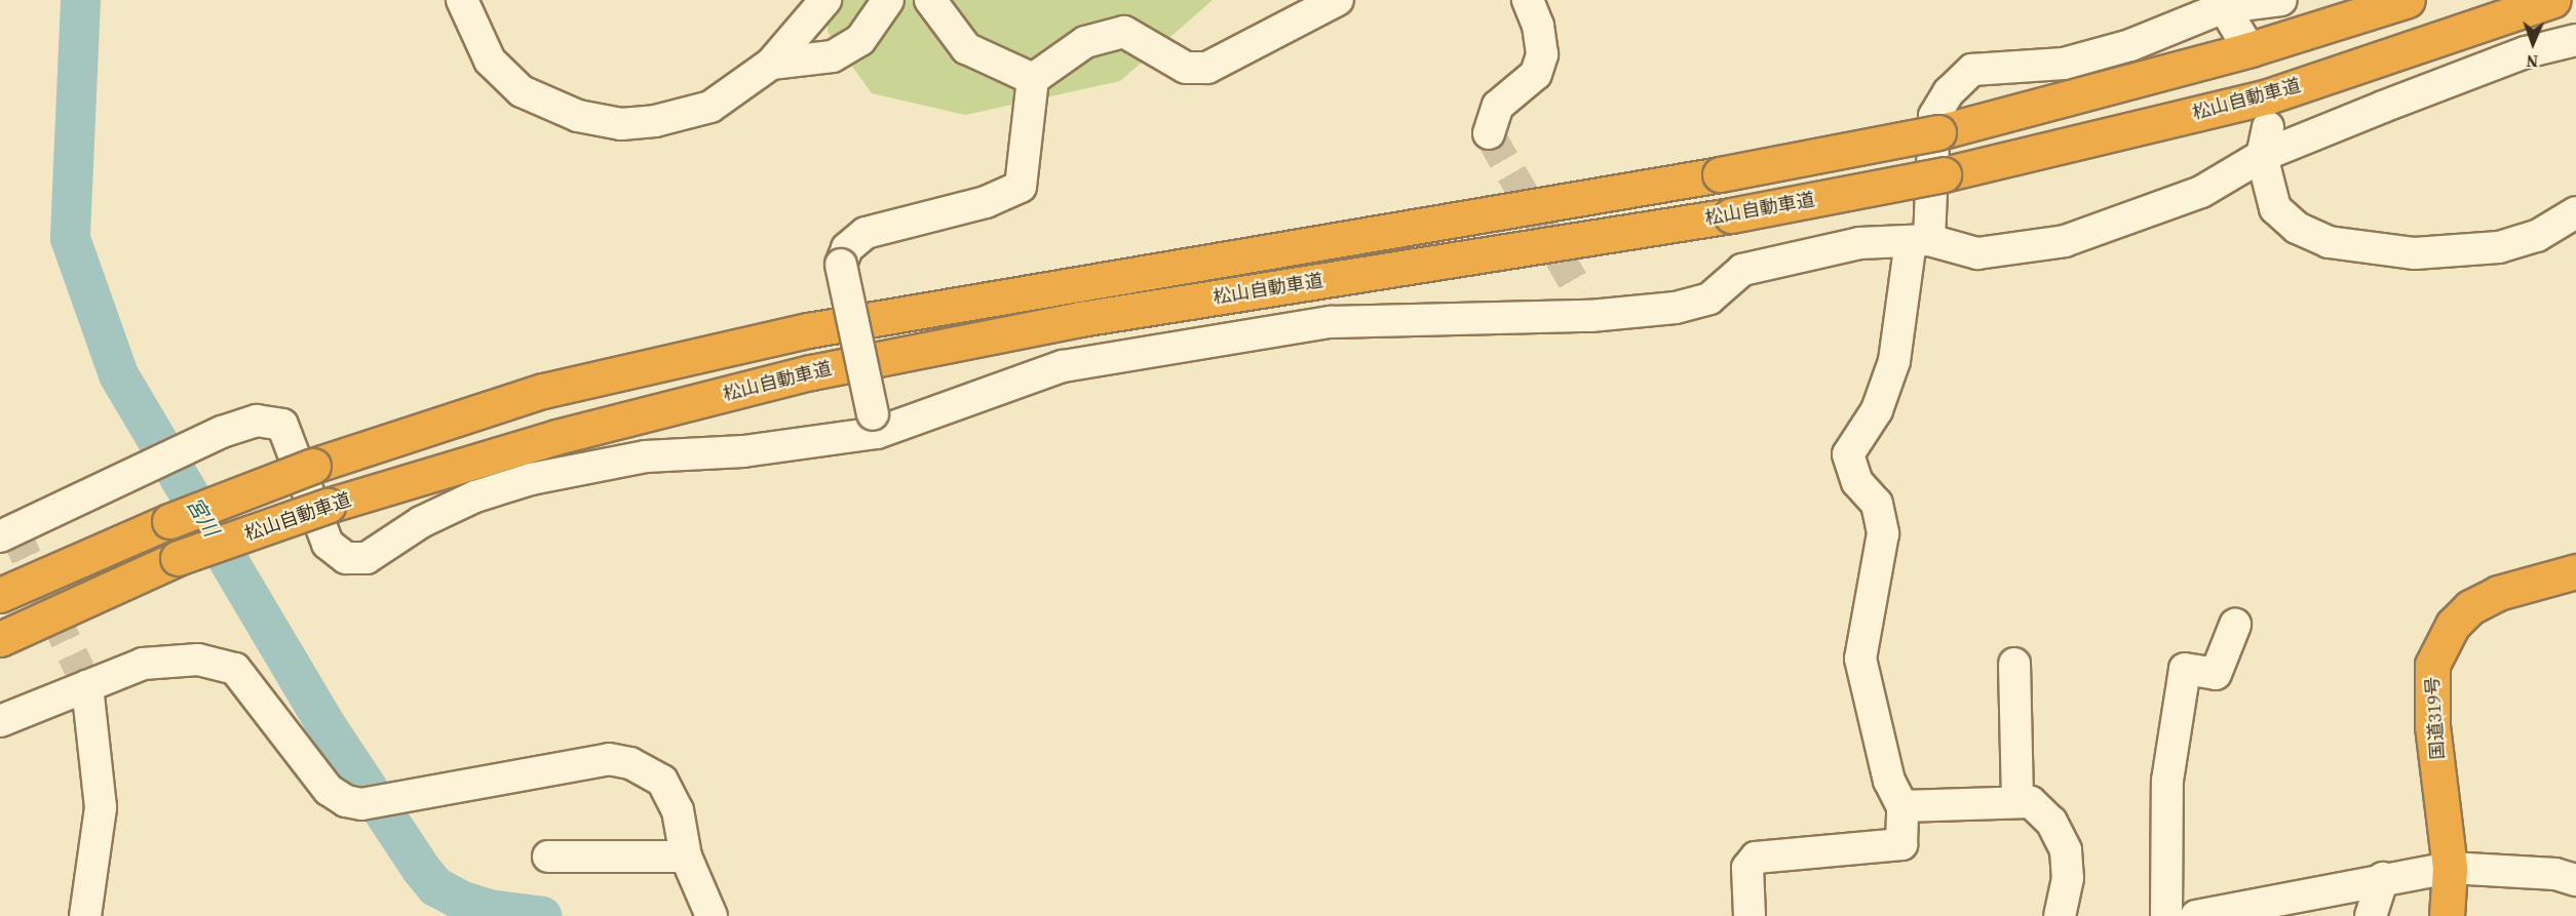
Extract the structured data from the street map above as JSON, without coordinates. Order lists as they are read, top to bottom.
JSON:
{
  "streets": {
    "highway": ["松山自動車道", "国道319号"]
  },
  "water": ["宮川"],
  "north": "bottom"
}
